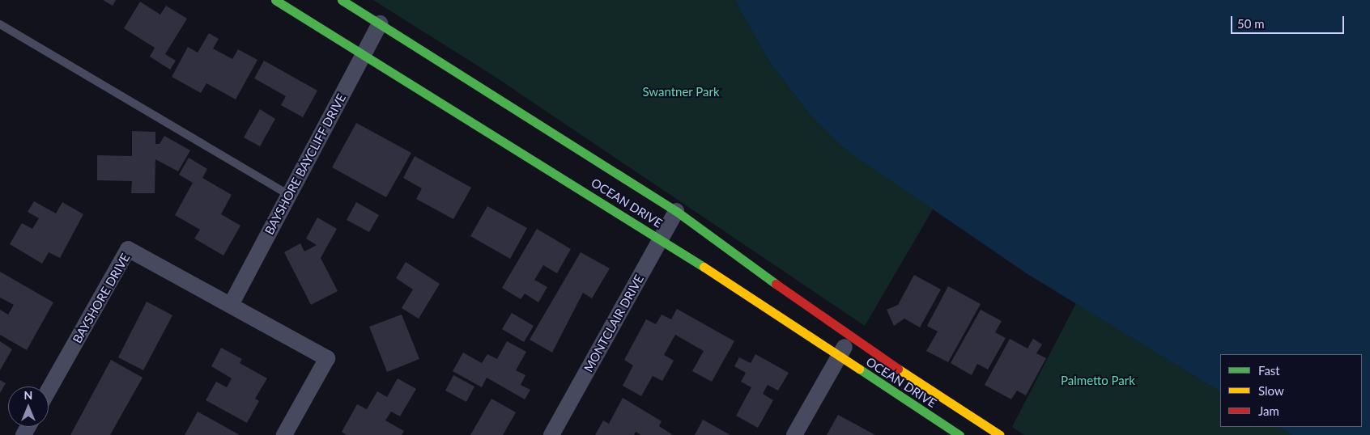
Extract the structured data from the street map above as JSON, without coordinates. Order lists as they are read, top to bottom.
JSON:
{
  "streets": {
    "main road": ["OCEAN DRIVE"],
    "street": ["BAYSHORE BAYCLIFF DRIVE", "BAYSHORE DRIVE", "MONTCLAIR DRIVE"]
  },
  "crossings": [
    ["BAYSHORE BAYCLIFF DRIVE", "OCEAN DRIVE"],
    ["BAYSHORE BAYCLIFF DRIVE", "BAYSHORE DRIVE"],
    ["OCEAN DRIVE", "MONTCLAIR DRIVE"]
  ],
  "parks": ["Swantner Park", "Palmetto Park"],
  "legend": ["Fast", "Slow", "Jam"],
  "scale_bar": "50 m",
  "north": "top"
}
